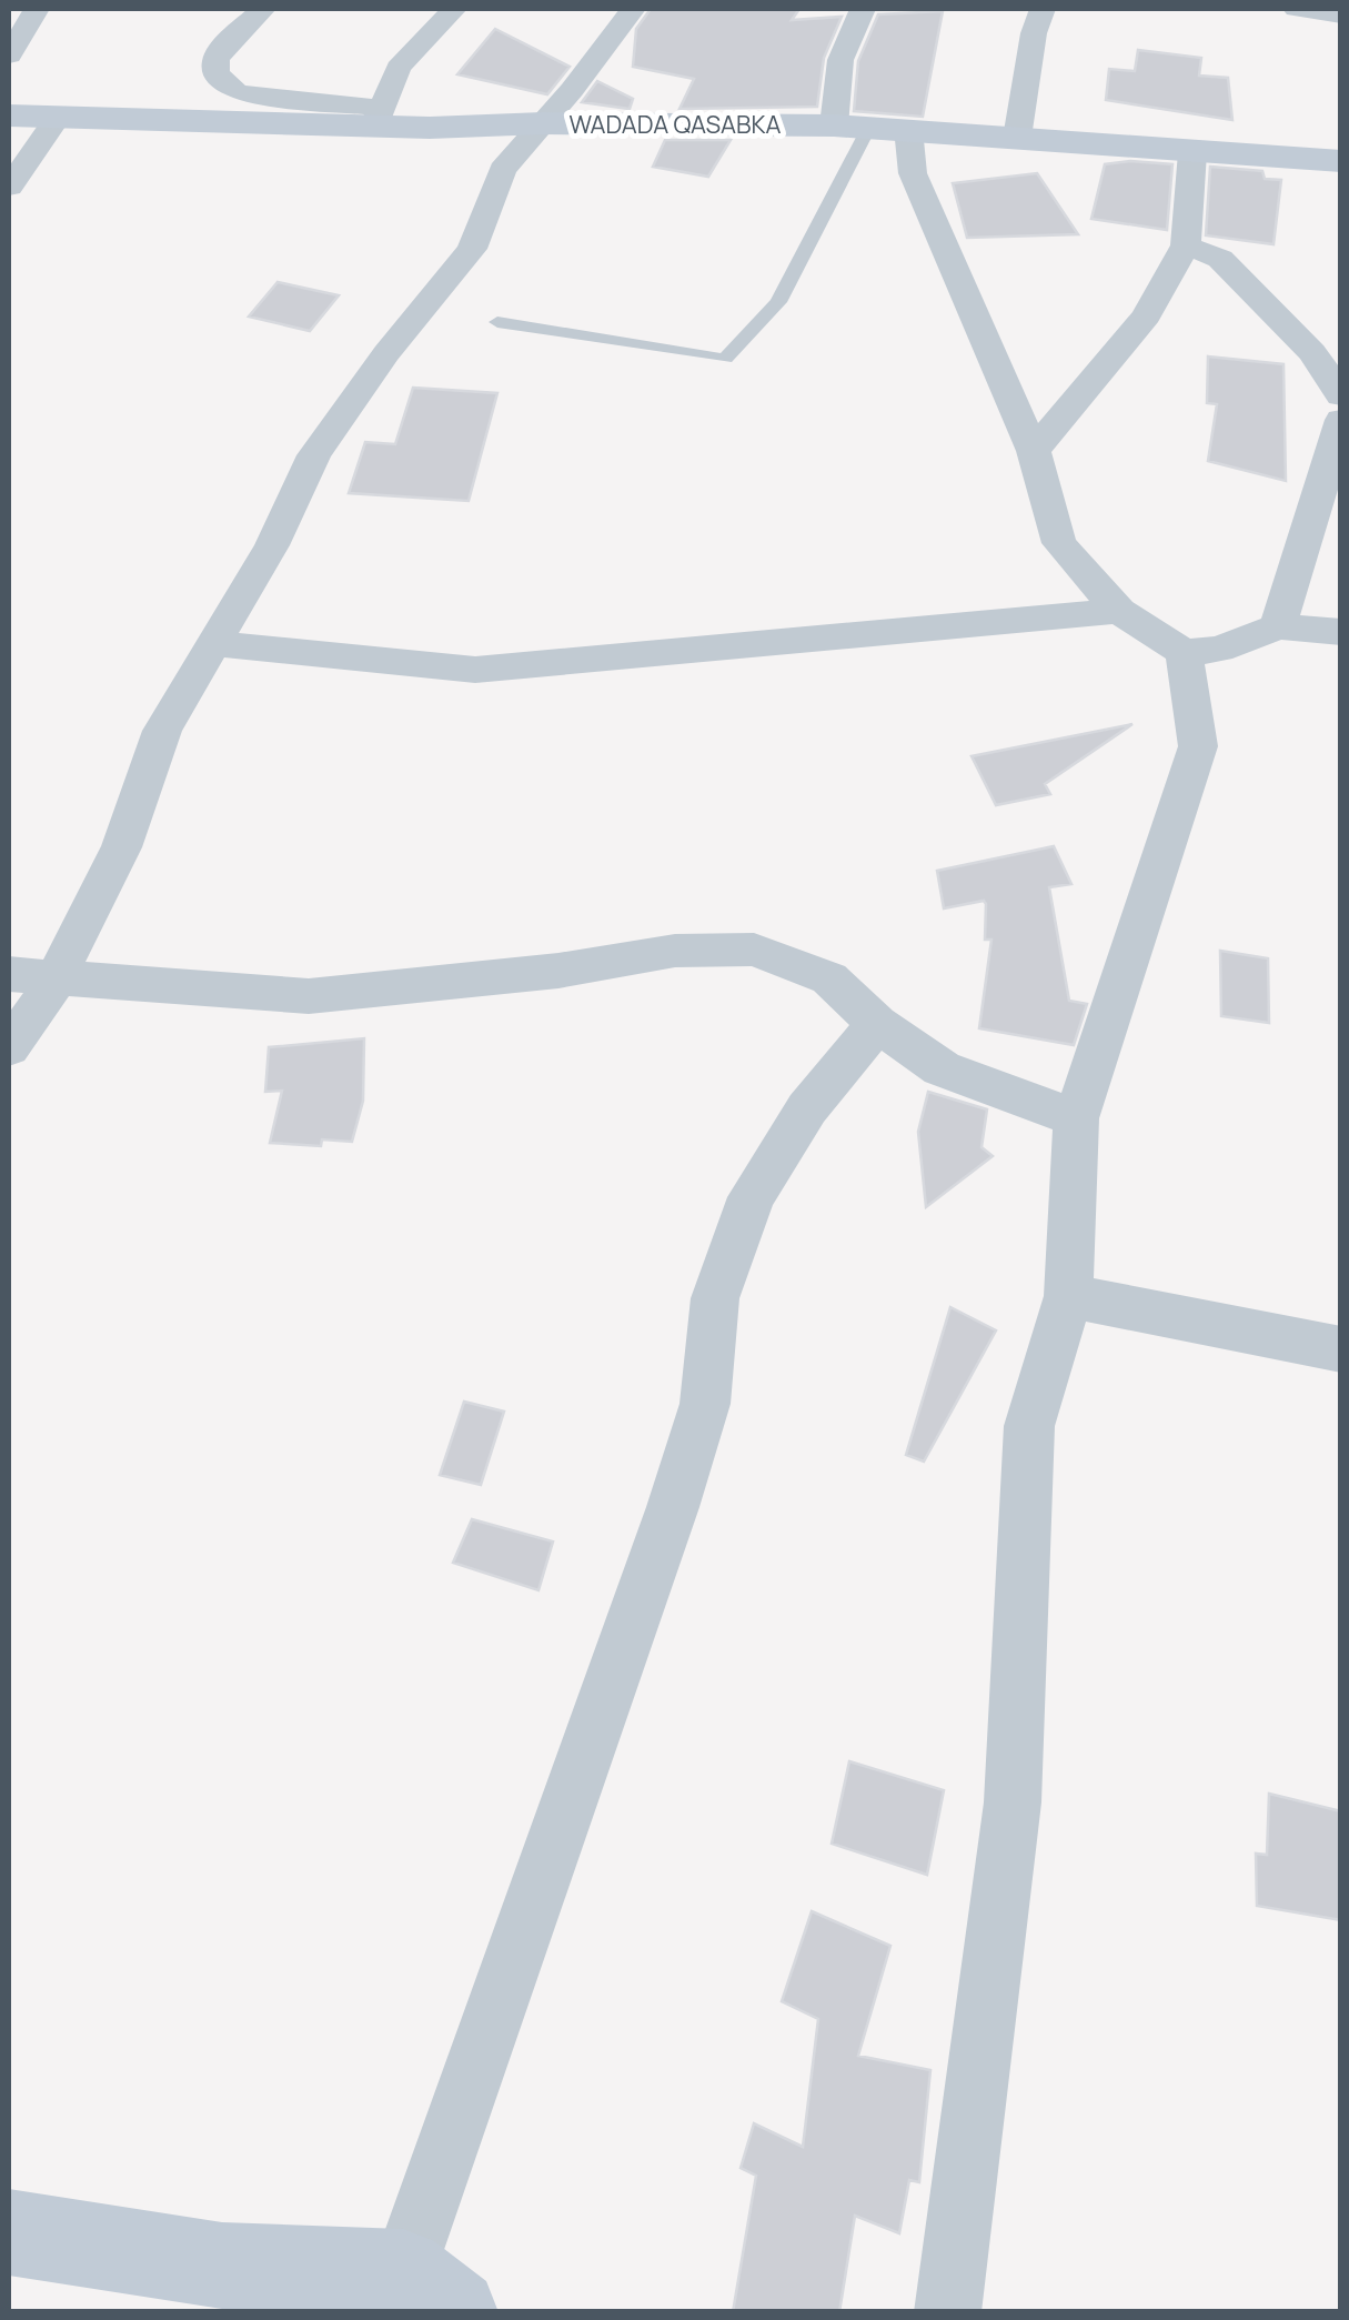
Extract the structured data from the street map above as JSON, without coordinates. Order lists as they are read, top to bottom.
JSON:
{
  "streets": {
    "street": ["WADADA QASABKA"]
  }
}
